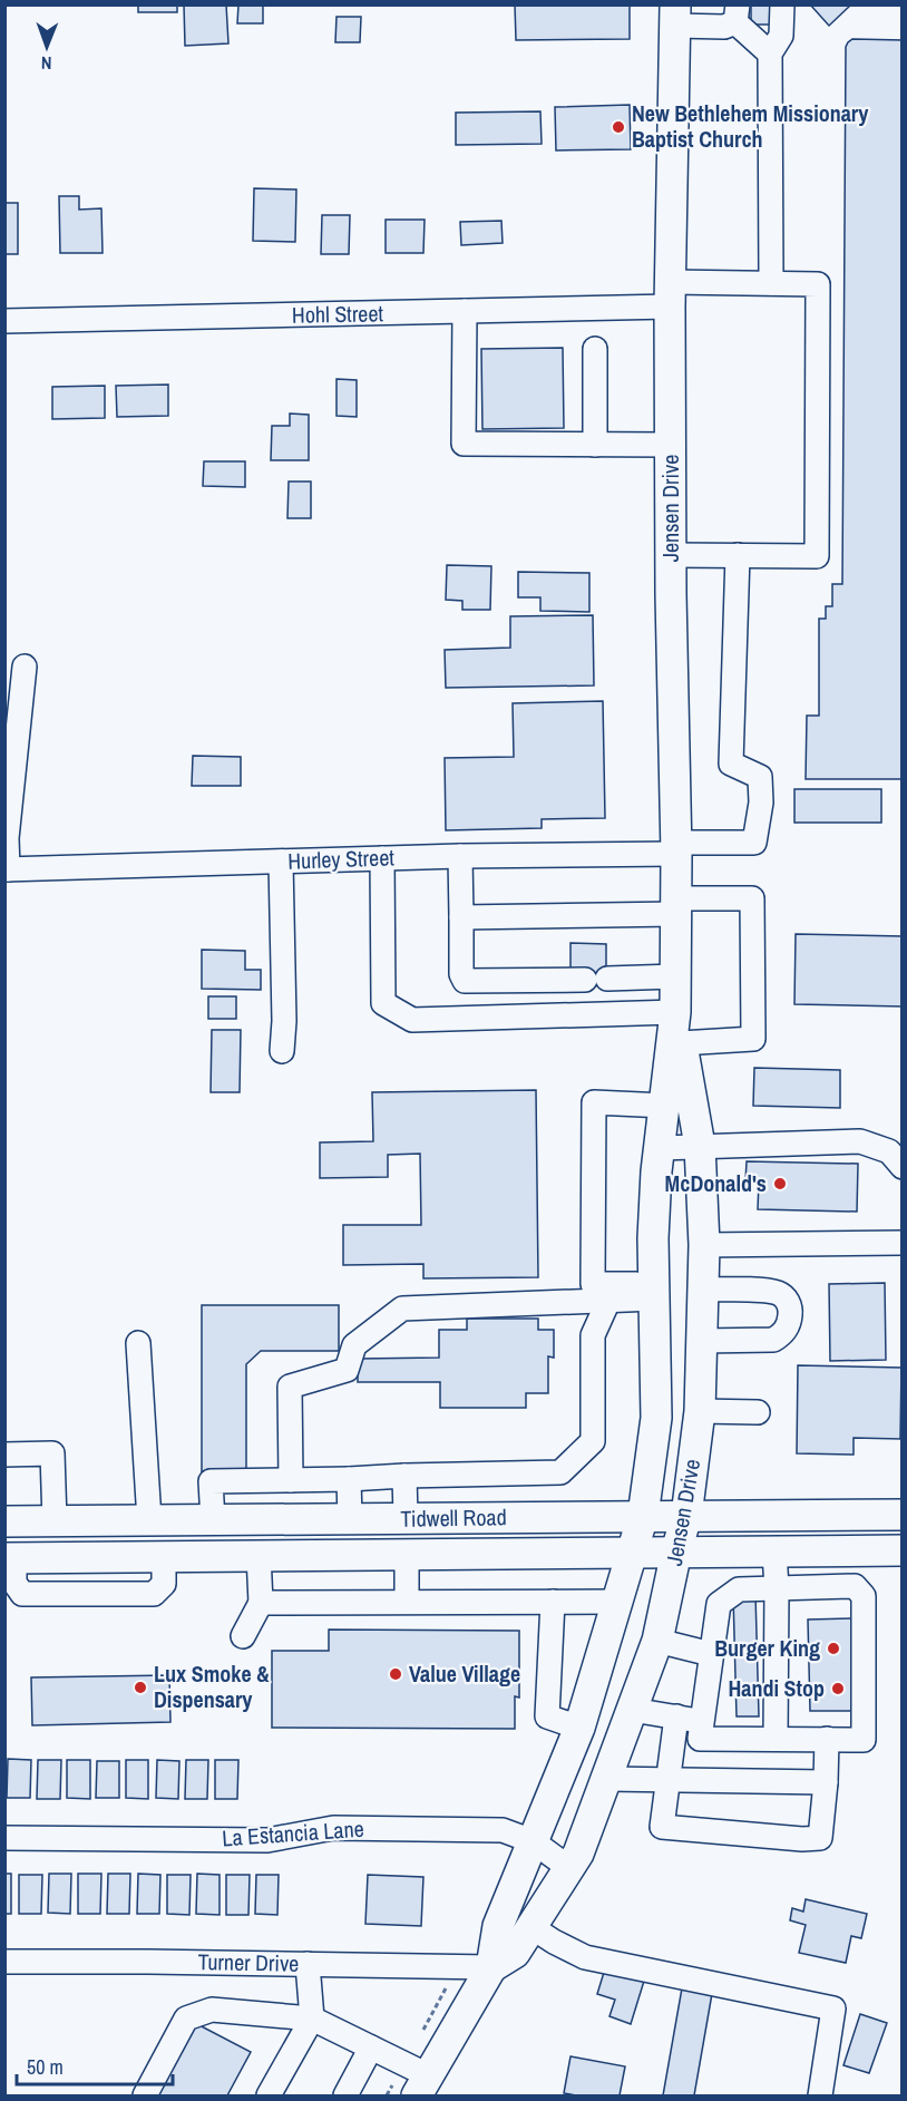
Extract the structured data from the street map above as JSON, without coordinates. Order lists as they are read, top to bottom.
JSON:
{
  "streets": {
    "main road": ["Jensen Drive", "Tidwell Road"],
    "street": [
      "Hohl Street",
      "Hurley Street",
      "La Estancia Lane",
      "Turner Drive"
    ]
  },
  "crossings": [
    ["Hohl Street", "Jensen Drive"],
    ["Hohl Street", "Hurley Street"],
    ["Jensen Drive", "Hurley Street"],
    ["Jensen Drive", "Tidwell Road"],
    ["Jensen Drive", "La Estancia Lane"],
    ["Jensen Drive", "Turner Drive"]
  ],
  "places": [
    "New Bethlehem Missionary Baptist Church",
    "McDonald's",
    "Burger King",
    "Value Village",
    "Lux Smoke & Dispensary",
    "Handi Stop"
  ],
  "scale_bar": "50 m",
  "north": "bottom"
}
